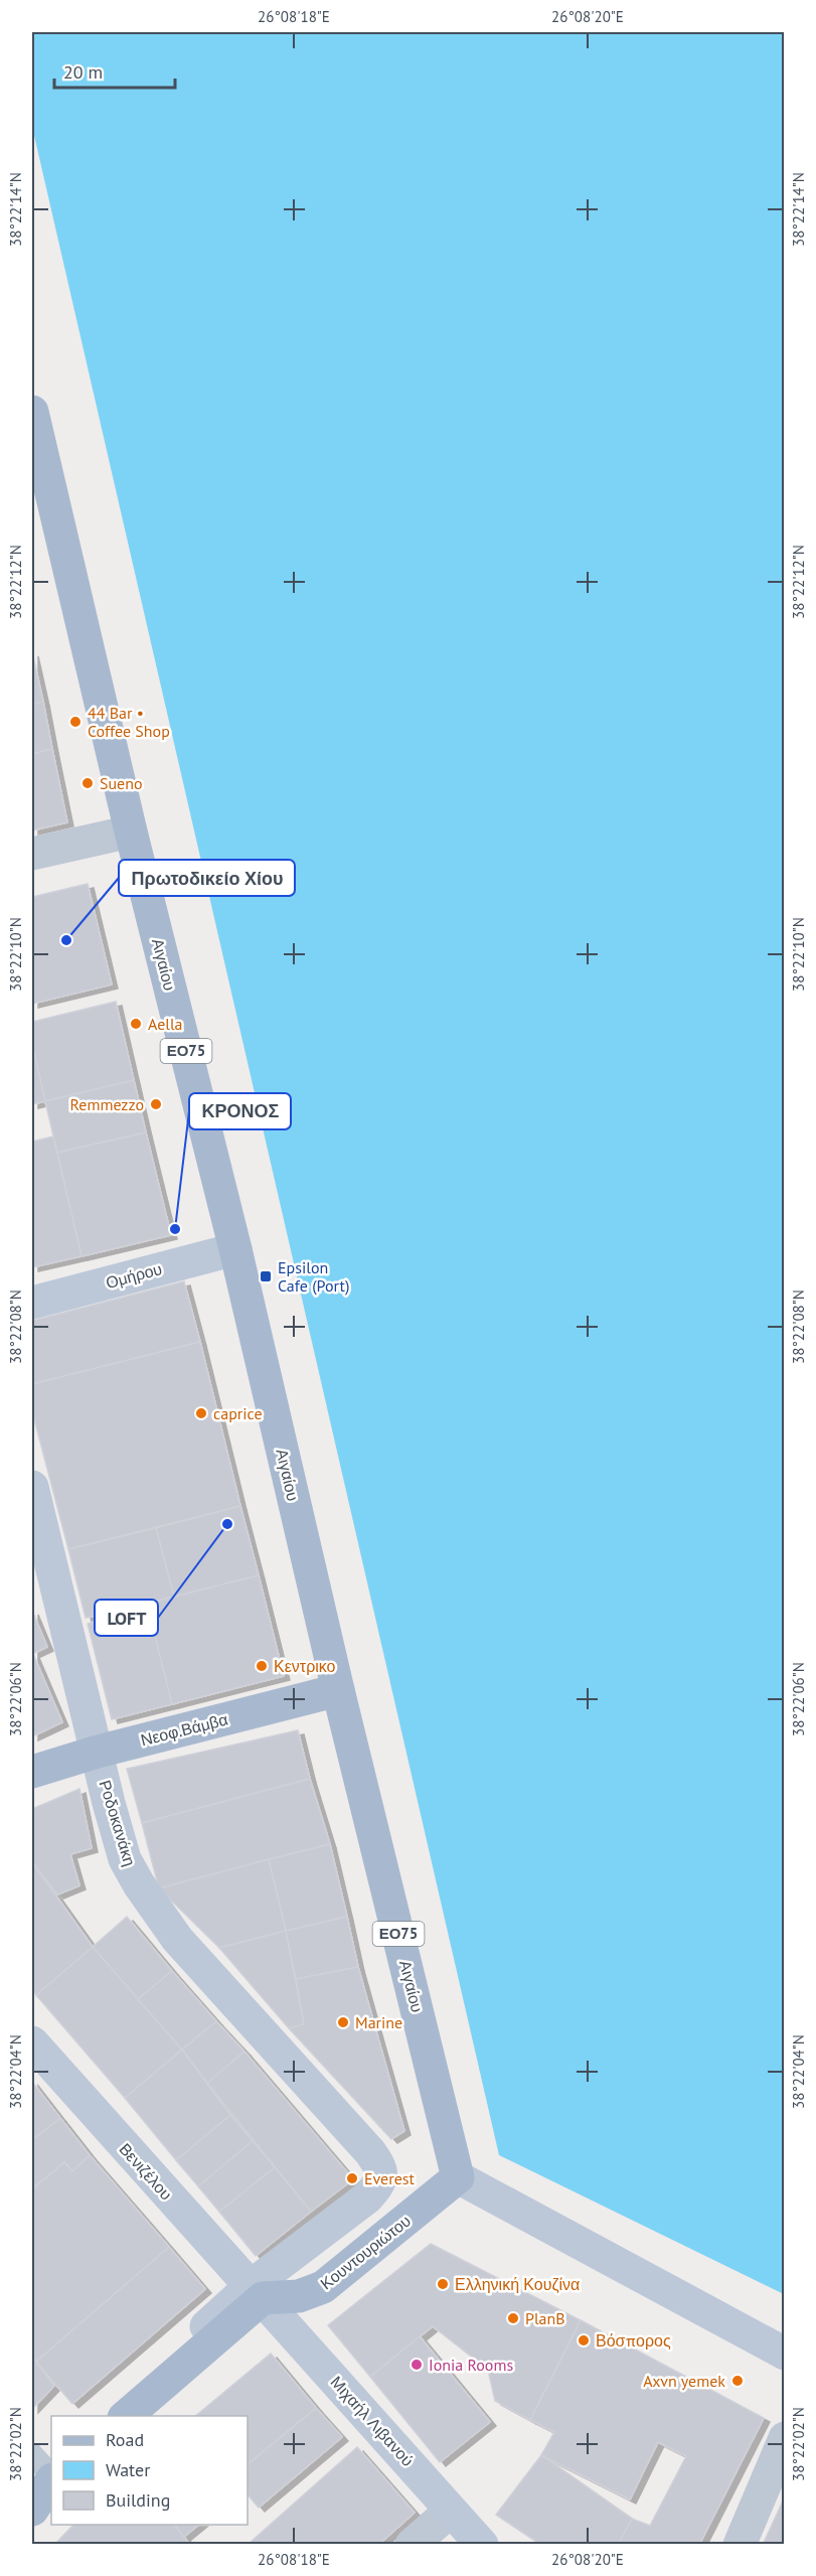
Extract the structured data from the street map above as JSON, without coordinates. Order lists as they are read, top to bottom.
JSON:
{
  "streets": {
    "main road": [
      "Αιγαίου",
      "ΕΟ75",
      "Νεοφ.Βάμβα",
      "Κουντουριώτου"
    ],
    "street": [
      "Ομήρου",
      "Ροδοκανάκη",
      "Βενιζέλου",
      "Μιχαήλ Λιβανού"
    ]
  },
  "crossings": [
    ["Αιγαίου", "Ομήρου"],
    ["Αιγαίου", "Νεοφ.Βάμβα"],
    ["Αιγαίου", "Κουντουριώτου"],
    ["Νεοφ.Βάμβα", "Ροδοκανάκη"],
    ["Ροδοκανάκη", "Βενιζέλου"],
    ["Ροδοκανάκη", "Κουντουριώτου"],
    ["Ροδοκανάκη", "Μιχαήλ Λιβανού"],
    ["Βενιζέλου", "Κουντουριώτου"],
    ["Βενιζέλου", "Μιχαήλ Λιβανού"],
    ["Κουντουριώτου", "Μιχαήλ Λιβανού"]
  ],
  "places": {
    "other": [
      "44 Bar • Coffee Shop",
      "Sueno",
      "Πρωτοδικείο Χίου",
      "Aella",
      "Remmezzo",
      "ΚΡΟΝΟΣ",
      "caprice",
      "LOFT",
      "Κεντρικο",
      "Marine",
      "Everest",
      "Ελληνική Κουζίνα",
      "PlanB",
      "Βόσπορος",
      "Ionia Rooms",
      "Axvn yemek"
    ],
    "transit": ["Epsilon Cafe (Port)"]
  },
  "legend": ["Road", "Water", "Building"],
  "scale_bar": "20 m",
  "coordinates": [
    "26°08'18\"E",
    "26°08'20\"E",
    "38°22'14\"N",
    "38°22'12\"N",
    "38°22'10\"N",
    "38°22'08\"N",
    "38°22'06\"N",
    "38°22'04\"N",
    "38°22'02\"N"
  ]
}
